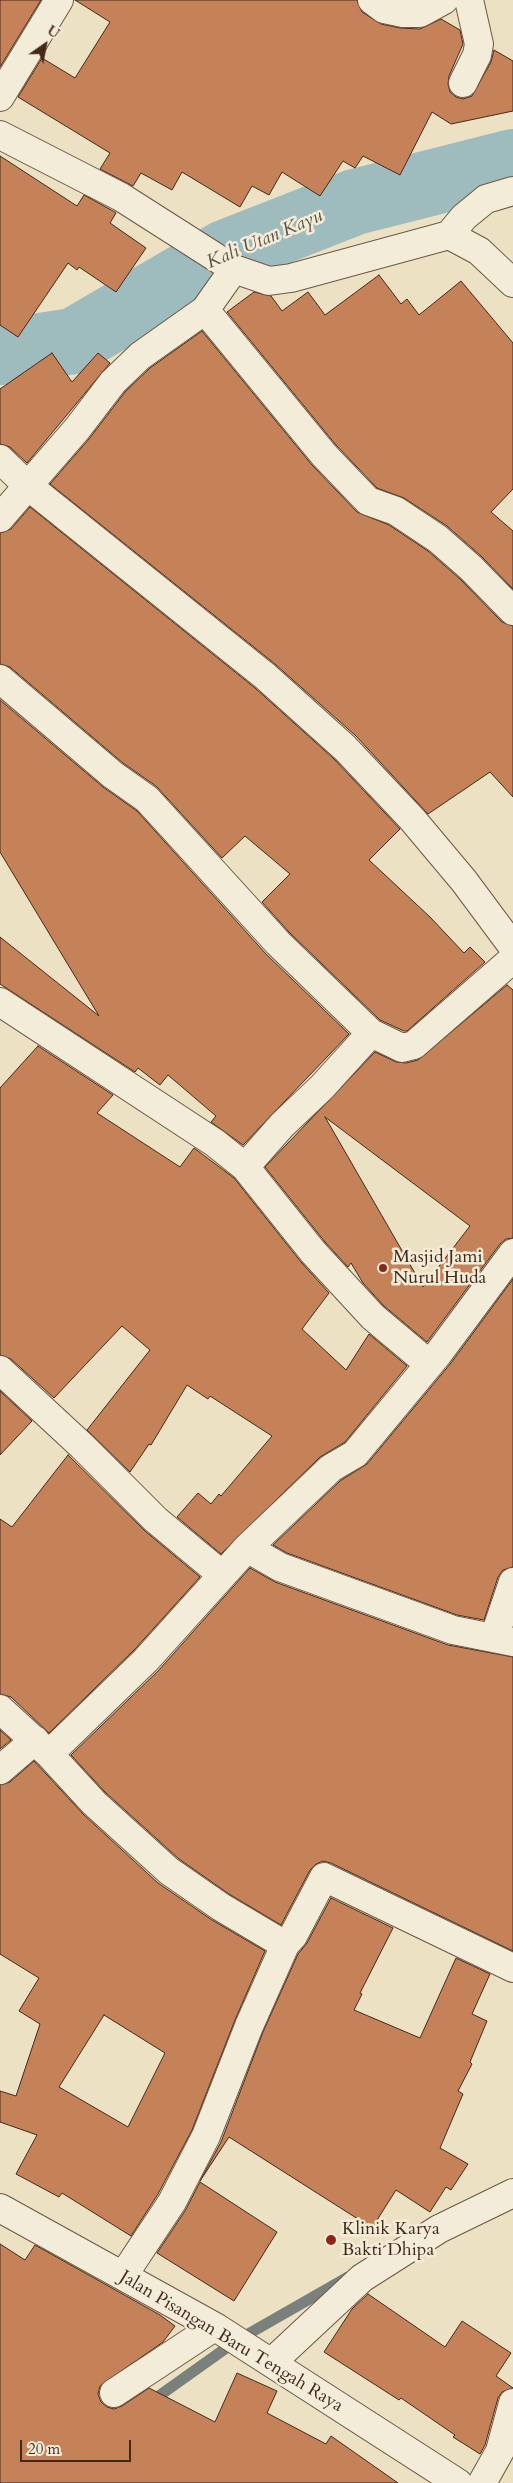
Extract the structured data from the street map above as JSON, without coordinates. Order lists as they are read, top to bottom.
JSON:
{
  "streets": {
    "street": ["Jalan Pisangan Baru Tengah Raya"]
  },
  "water": ["Kali Utan Kayu"],
  "places": ["Masjid Jami Nurul Huda", "Klinik Karya Bakti Dhipa"],
  "scale_bar": "20 m",
  "north": "top right"
}
